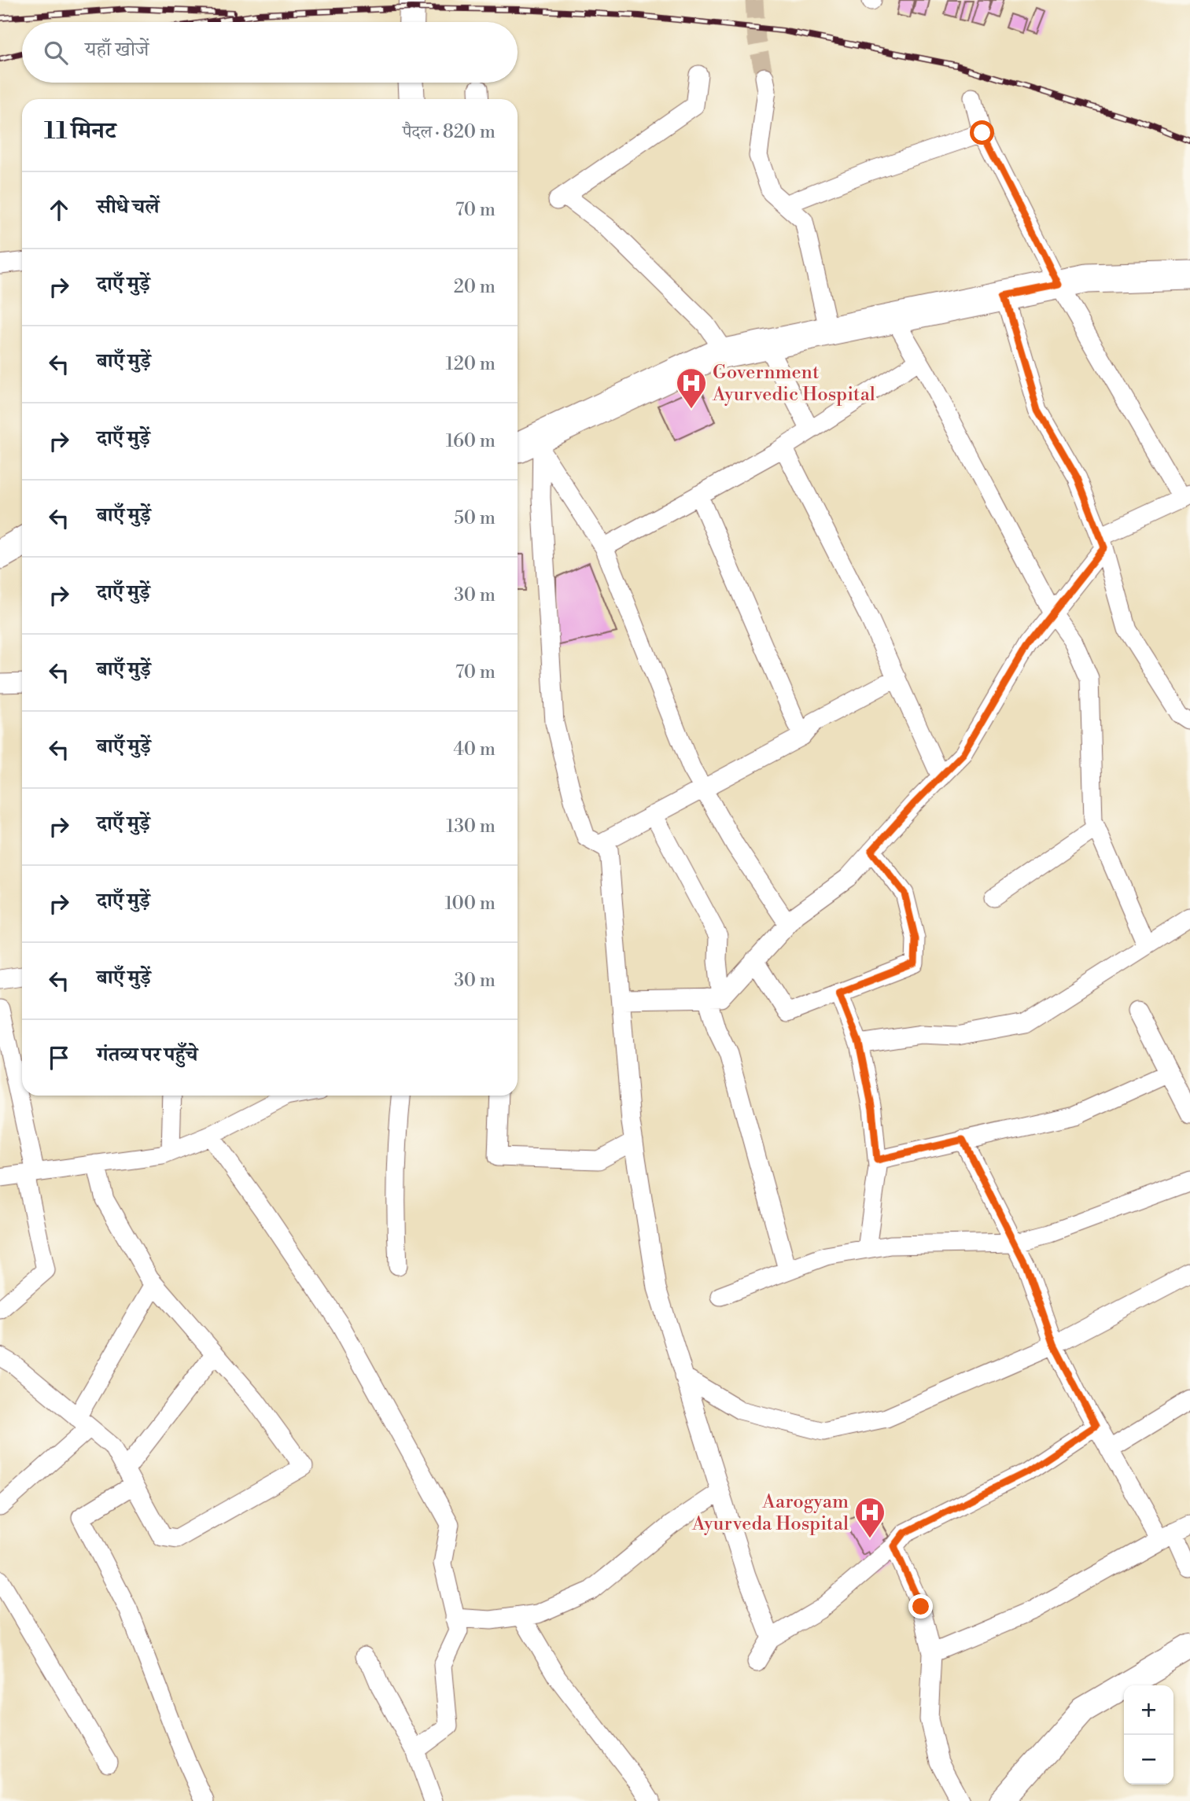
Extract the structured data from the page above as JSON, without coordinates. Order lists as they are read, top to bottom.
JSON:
{
  "places": {
    "hospital": ["Government Ayurvedic Hospital", "Aarogyam Ayurveda Hospital"]
  },
  "page": {
    "search": "यहाँ खोजें",
    "heading": ["11 मिनट", "पैदल · 820 m"],
    "list": [
      ["सीधे चलें", "70 m"],
      ["दाएँ मुड़ें", "20 m"],
      ["बाएँ मुड़ें", "120 m"],
      ["दाएँ मुड़ें", "160 m"],
      ["बाएँ मुड़ें", "50 m"],
      ["दाएँ मुड़ें", "30 m"],
      ["बाएँ मुड़ें", "70 m"],
      ["बाएँ मुड़ें", "40 m"],
      ["दाएँ मुड़ें", "130 m"],
      ["दाएँ मुड़ें", "100 m"],
      ["बाएँ मुड़ें", "30 m"],
      "गंतव्य पर पहुँचे"
    ],
    "map_buttons": ["+", "−"]
  }
}
